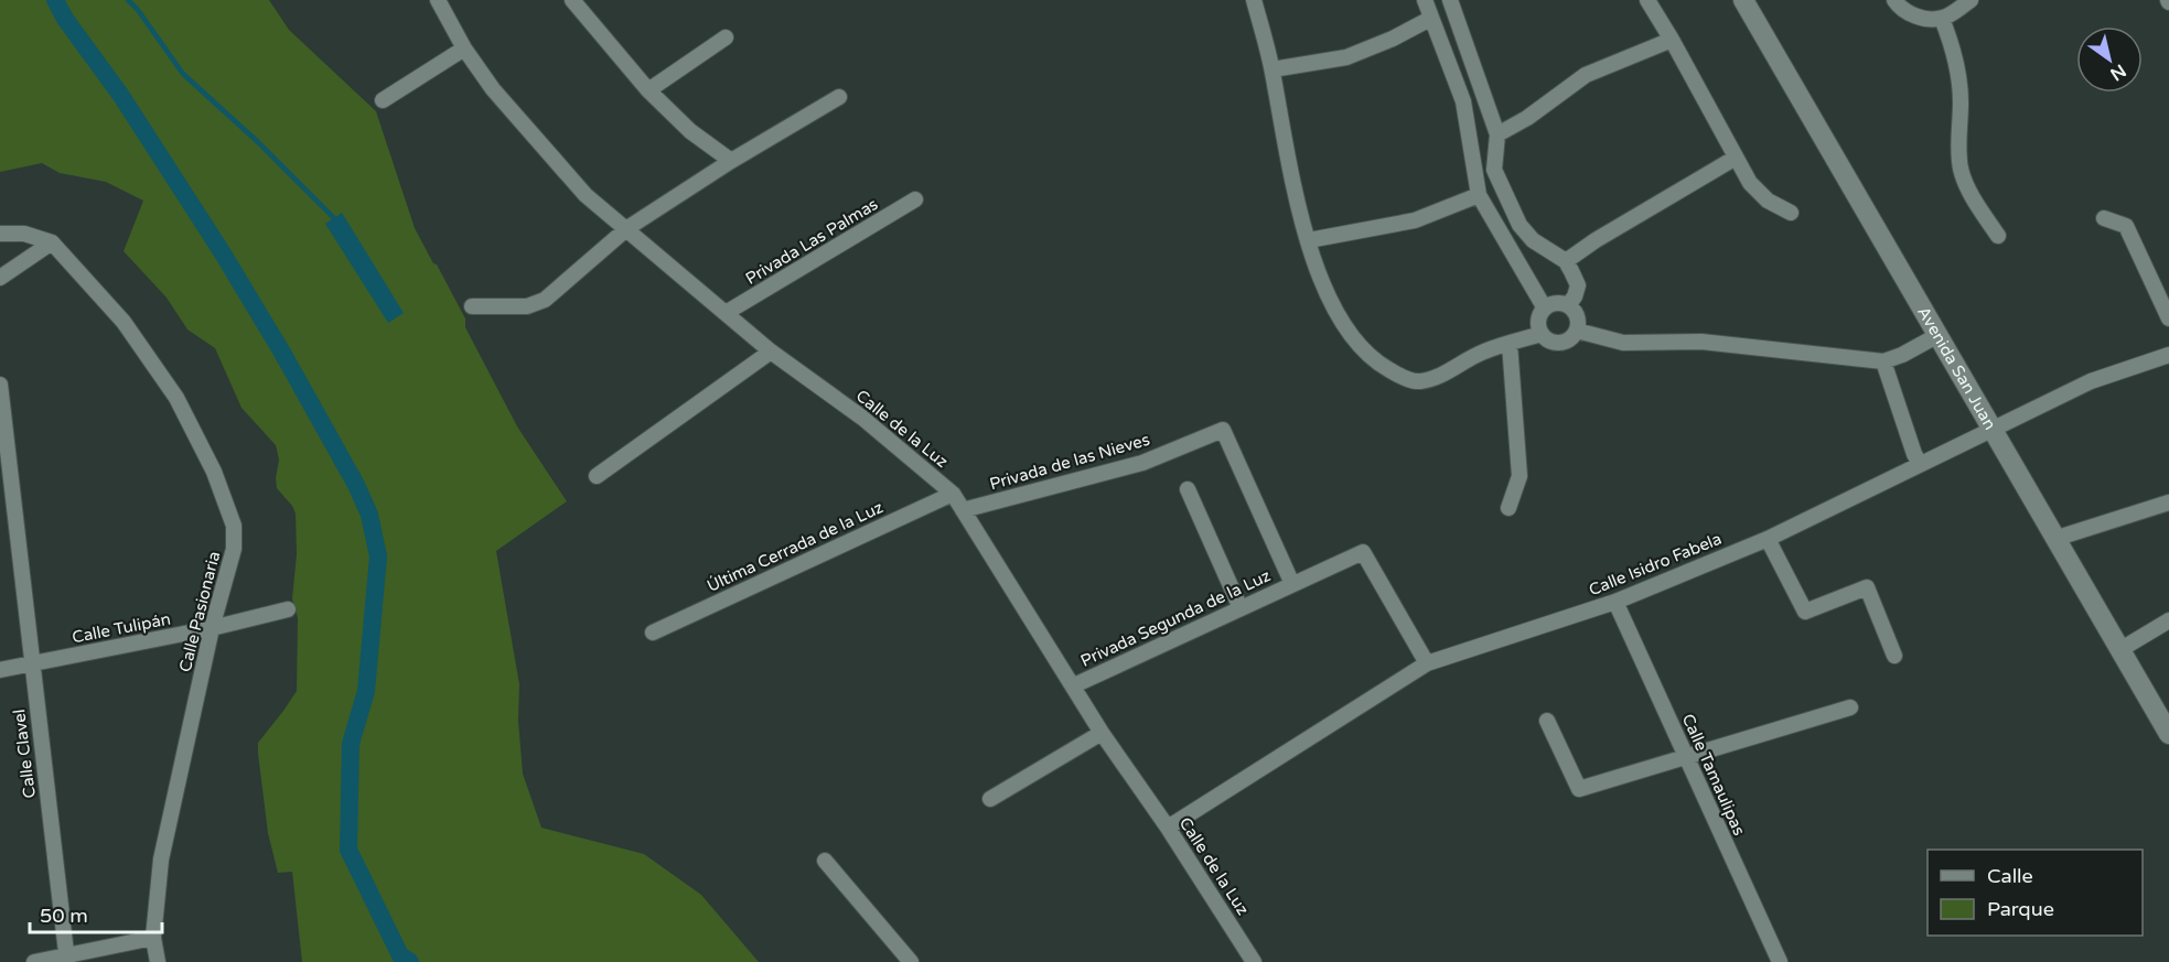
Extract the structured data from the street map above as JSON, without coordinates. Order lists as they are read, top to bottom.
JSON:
{
  "streets": {
    "street": [
      "Privada Las Palmas",
      "Avenida San Juan",
      "Calle de la Luz",
      "Privada de las Nieves",
      "Última Cerrada de la Luz",
      "Calle Isidro Fabela",
      "Calle Pasionaria",
      "Privada Segunda de la Luz",
      "Calle Tulipán",
      "Calle Clavel",
      "Calle Tamaulipas"
    ]
  },
  "crossings": [
    ["Privada Las Palmas", "Calle de la Luz"],
    ["Avenida San Juan", "Calle Isidro Fabela"],
    ["Calle de la Luz", "Privada de las Nieves"],
    ["Calle de la Luz", "Última Cerrada de la Luz"],
    ["Calle de la Luz", "Calle Isidro Fabela"],
    ["Calle de la Luz", "Privada Segunda de la Luz"],
    ["Privada de las Nieves", "Privada Segunda de la Luz"],
    ["Calle Isidro Fabela", "Privada Segunda de la Luz"],
    ["Calle Isidro Fabela", "Calle Tamaulipas"],
    ["Calle Pasionaria", "Calle Tulipán"],
    ["Calle Tulipán", "Calle Clavel"]
  ],
  "legend": ["Calle", "Parque"],
  "scale_bar": "50 m",
  "north": "bottom right"
}
